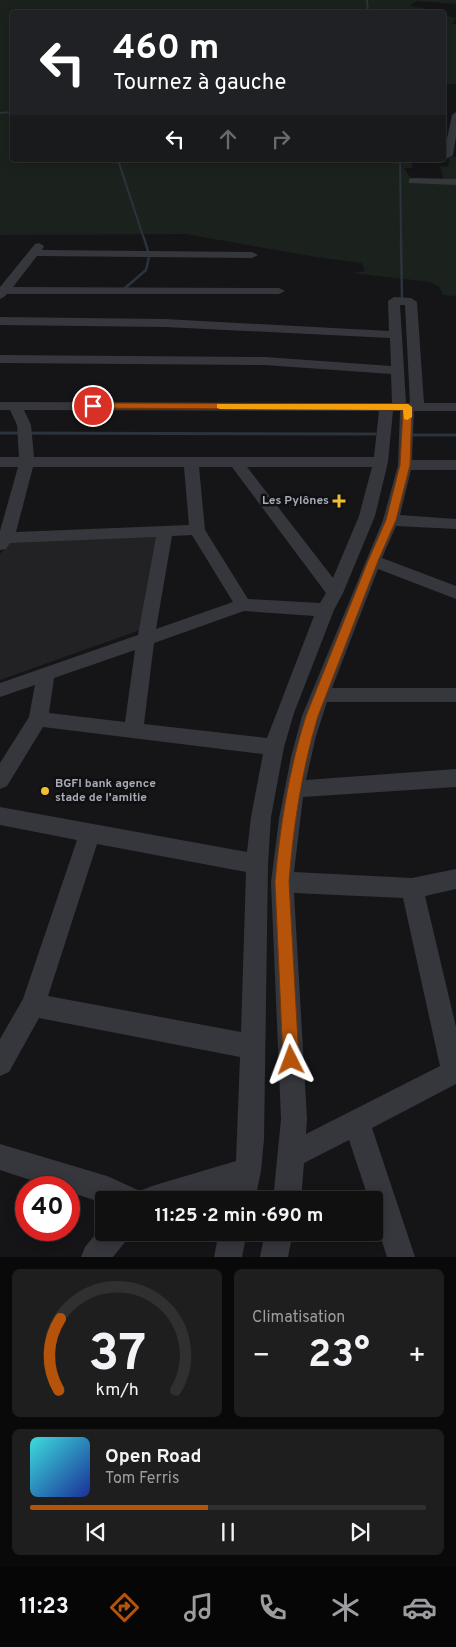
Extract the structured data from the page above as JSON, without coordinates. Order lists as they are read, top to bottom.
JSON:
{
  "places": {
    "health": ["Les Pylônes"],
    "other": ["BGFI bank agence stade de l'amitie"]
  },
  "page": {
    "turn": ["460 m", "Tournez à gauche"],
    "limit": "40",
    "trip": "11:25 · 2 min · 690 m",
    "tile": "Climatisation",
    "heat": ["−", "23°", "+"],
    "song": ["Open Road", "Tom Ferris"],
    "tabs": "11:23",
    "gauge": ["37", "km/h"]
  }
}
